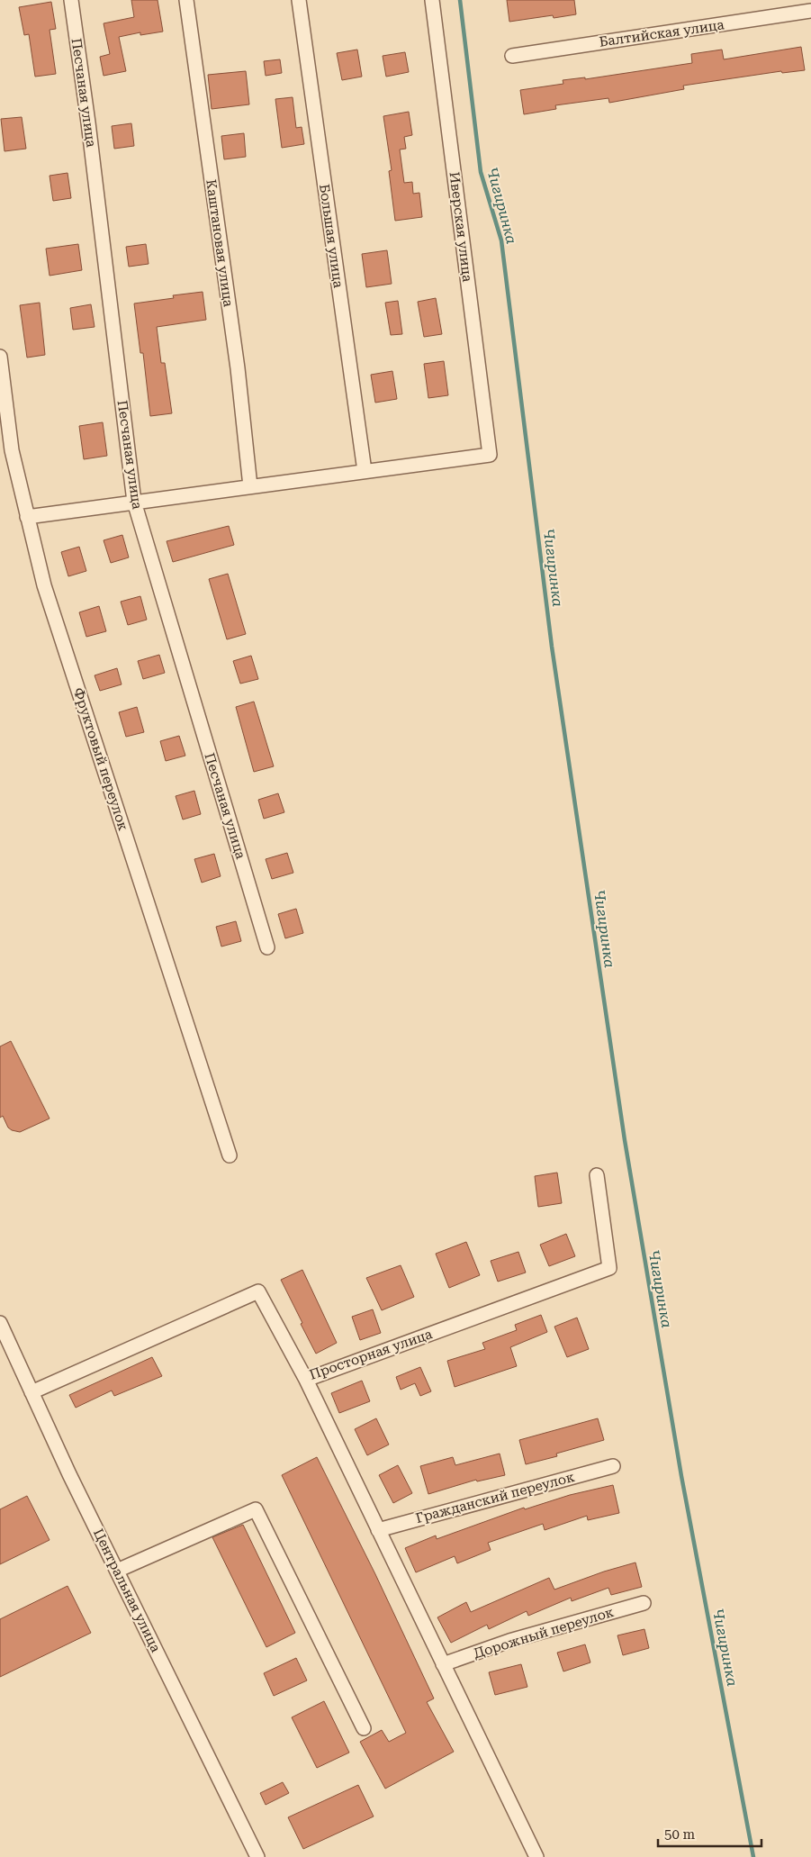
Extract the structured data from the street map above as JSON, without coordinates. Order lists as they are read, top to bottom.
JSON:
{
  "streets": {
    "street": [
      "Балтийская улица",
      "Песчаная улица",
      "Иверская улица",
      "Большая улица",
      "Каштановая улица",
      "Фруктовый переулок",
      "Просторная улица",
      "Гражданский переулок",
      "Центральная улица",
      "Дорожный переулок"
    ]
  },
  "crossings": [
    ["Иверская улица", "Большая улица"],
    ["Просторная улица", "Центральная улица"]
  ],
  "water": ["Чигиринка"],
  "scale_bar": "50 m"
}
